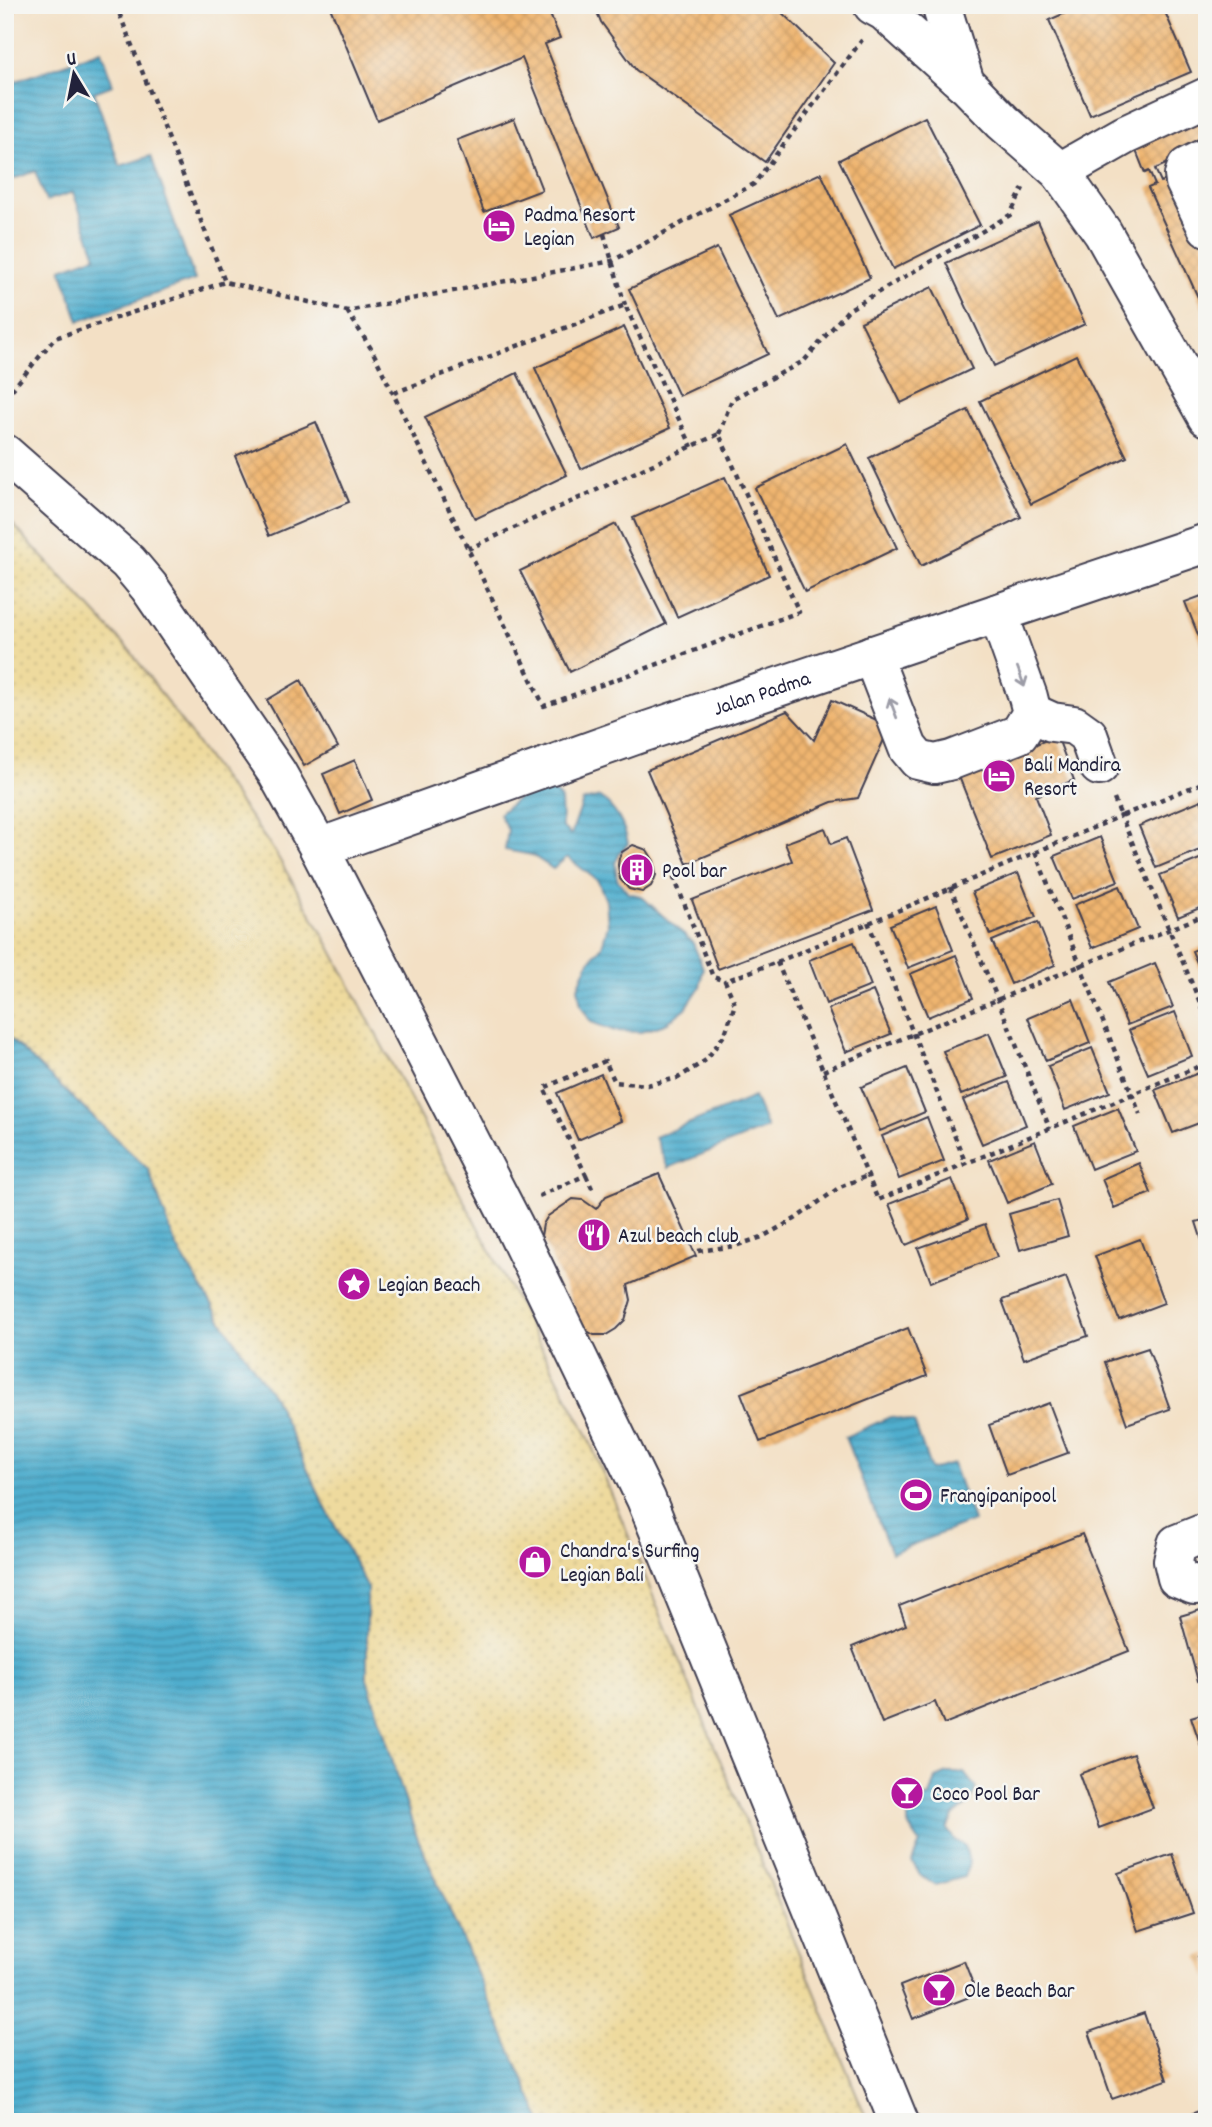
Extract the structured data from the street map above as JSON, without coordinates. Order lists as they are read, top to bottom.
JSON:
{
  "streets": {
    "street": ["Jalan Padma"]
  },
  "places": {
    "hotel": ["Padma Resort Legian", "Bali Mandira Resort"],
    "building": ["Pool bar"],
    "restaurant": ["Azul beach club"],
    "place": ["Legian Beach"],
    "sports": ["Frangipanipool"],
    "shop": ["Chandra's Surfing Legian Bali"],
    "bar": ["Coco Pool Bar", "Ole Beach Bar"]
  },
  "north": "top"
}
